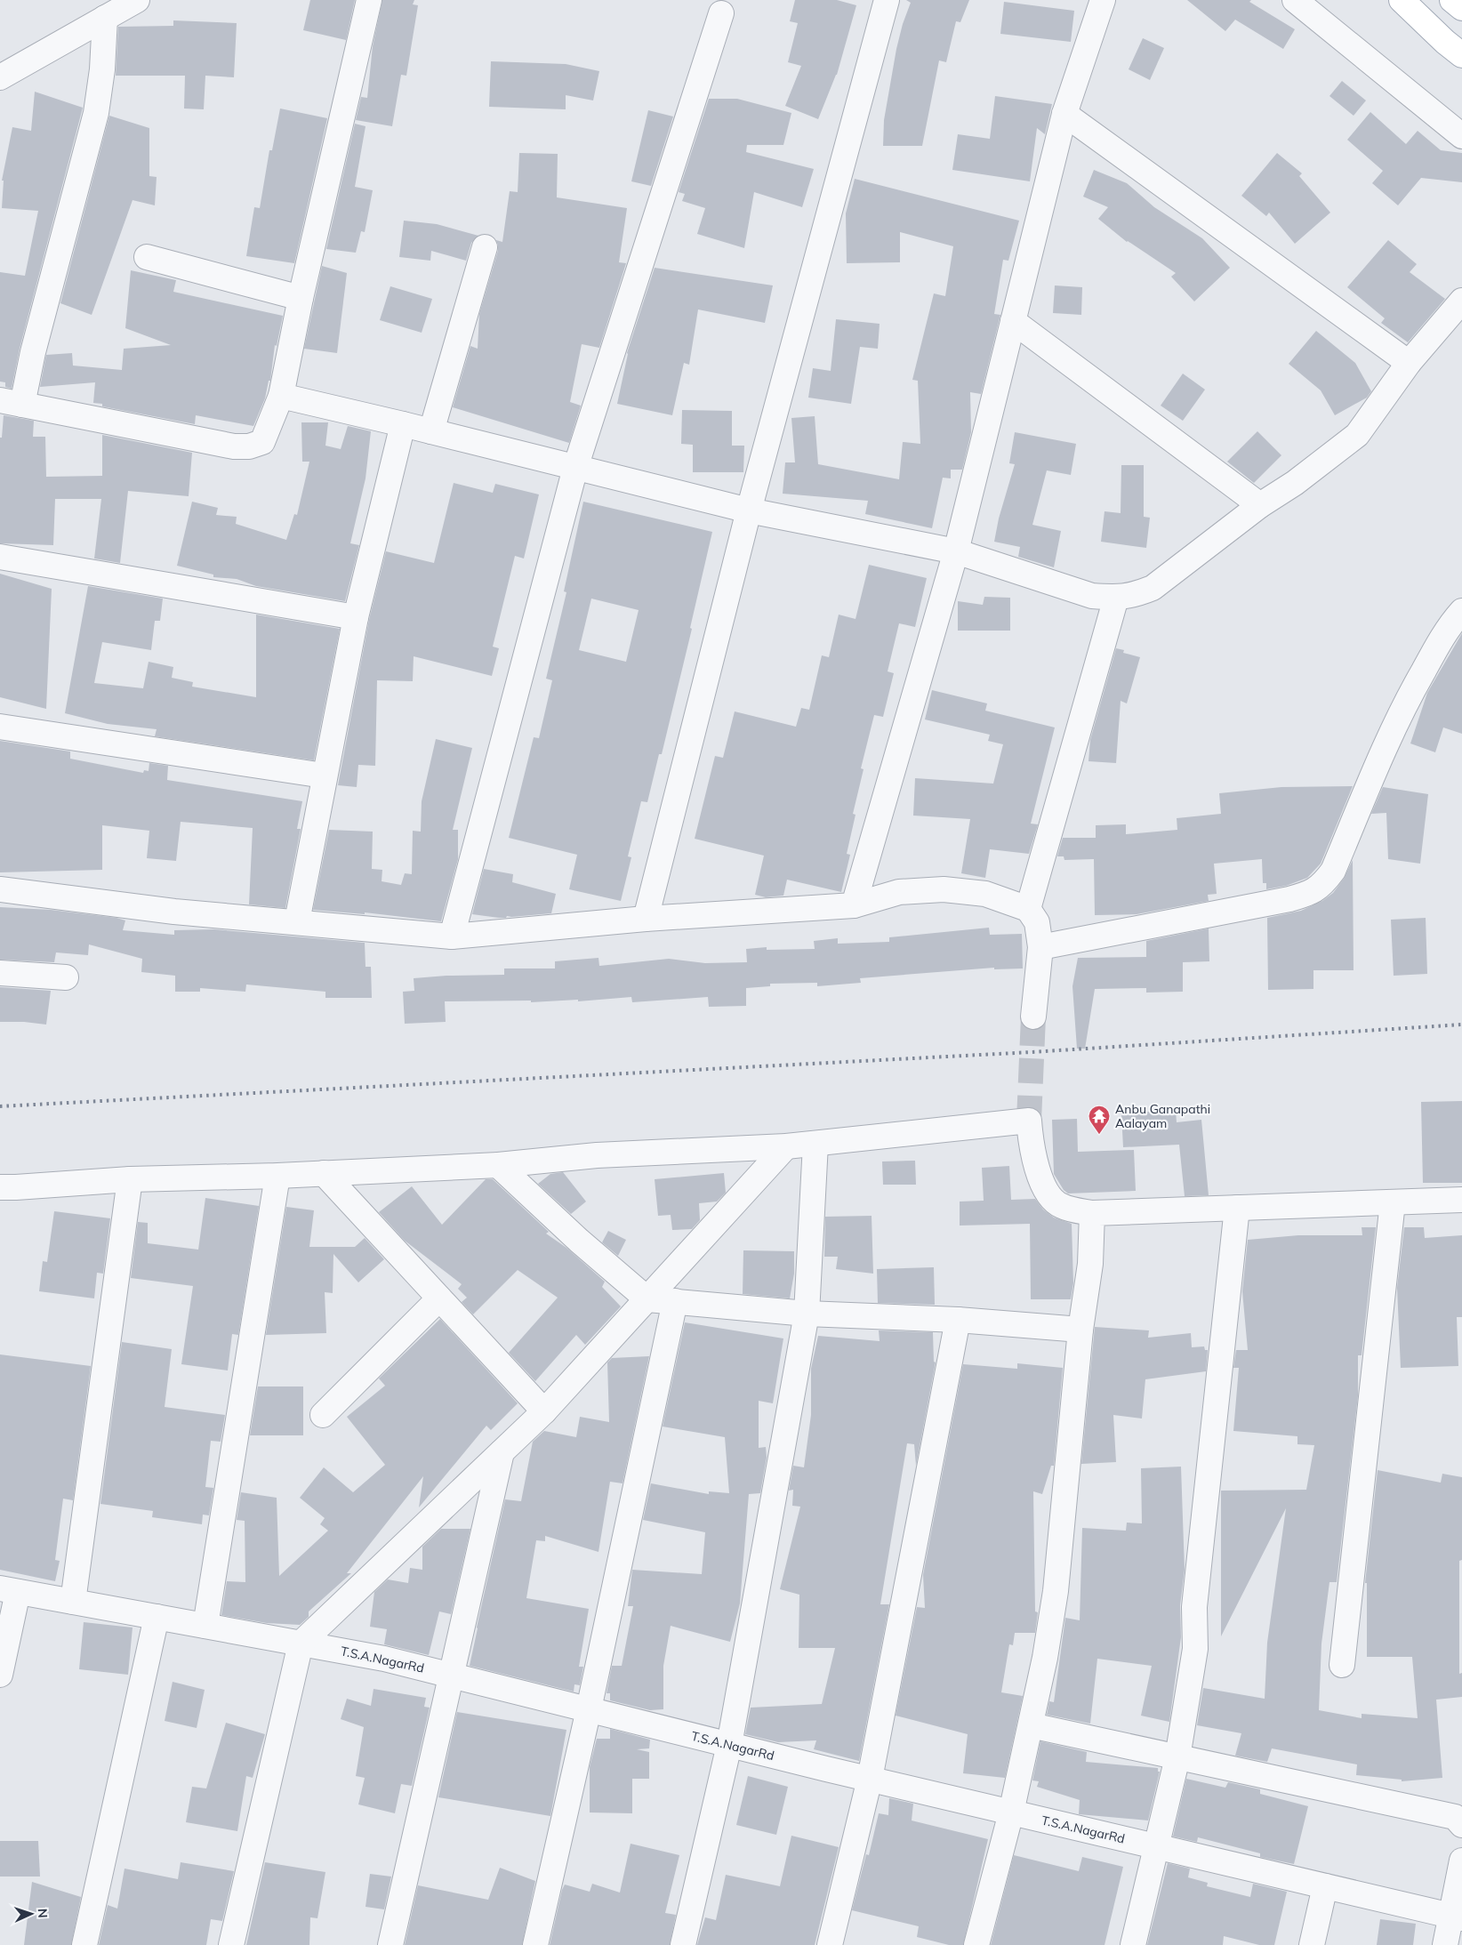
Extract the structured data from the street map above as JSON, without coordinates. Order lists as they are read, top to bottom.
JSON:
{
  "streets": {
    "street": ["T.S.A.NagarRd"]
  },
  "places": {
    "temple": ["Anbu Ganapathi Aalayam"]
  },
  "north": "right"
}
